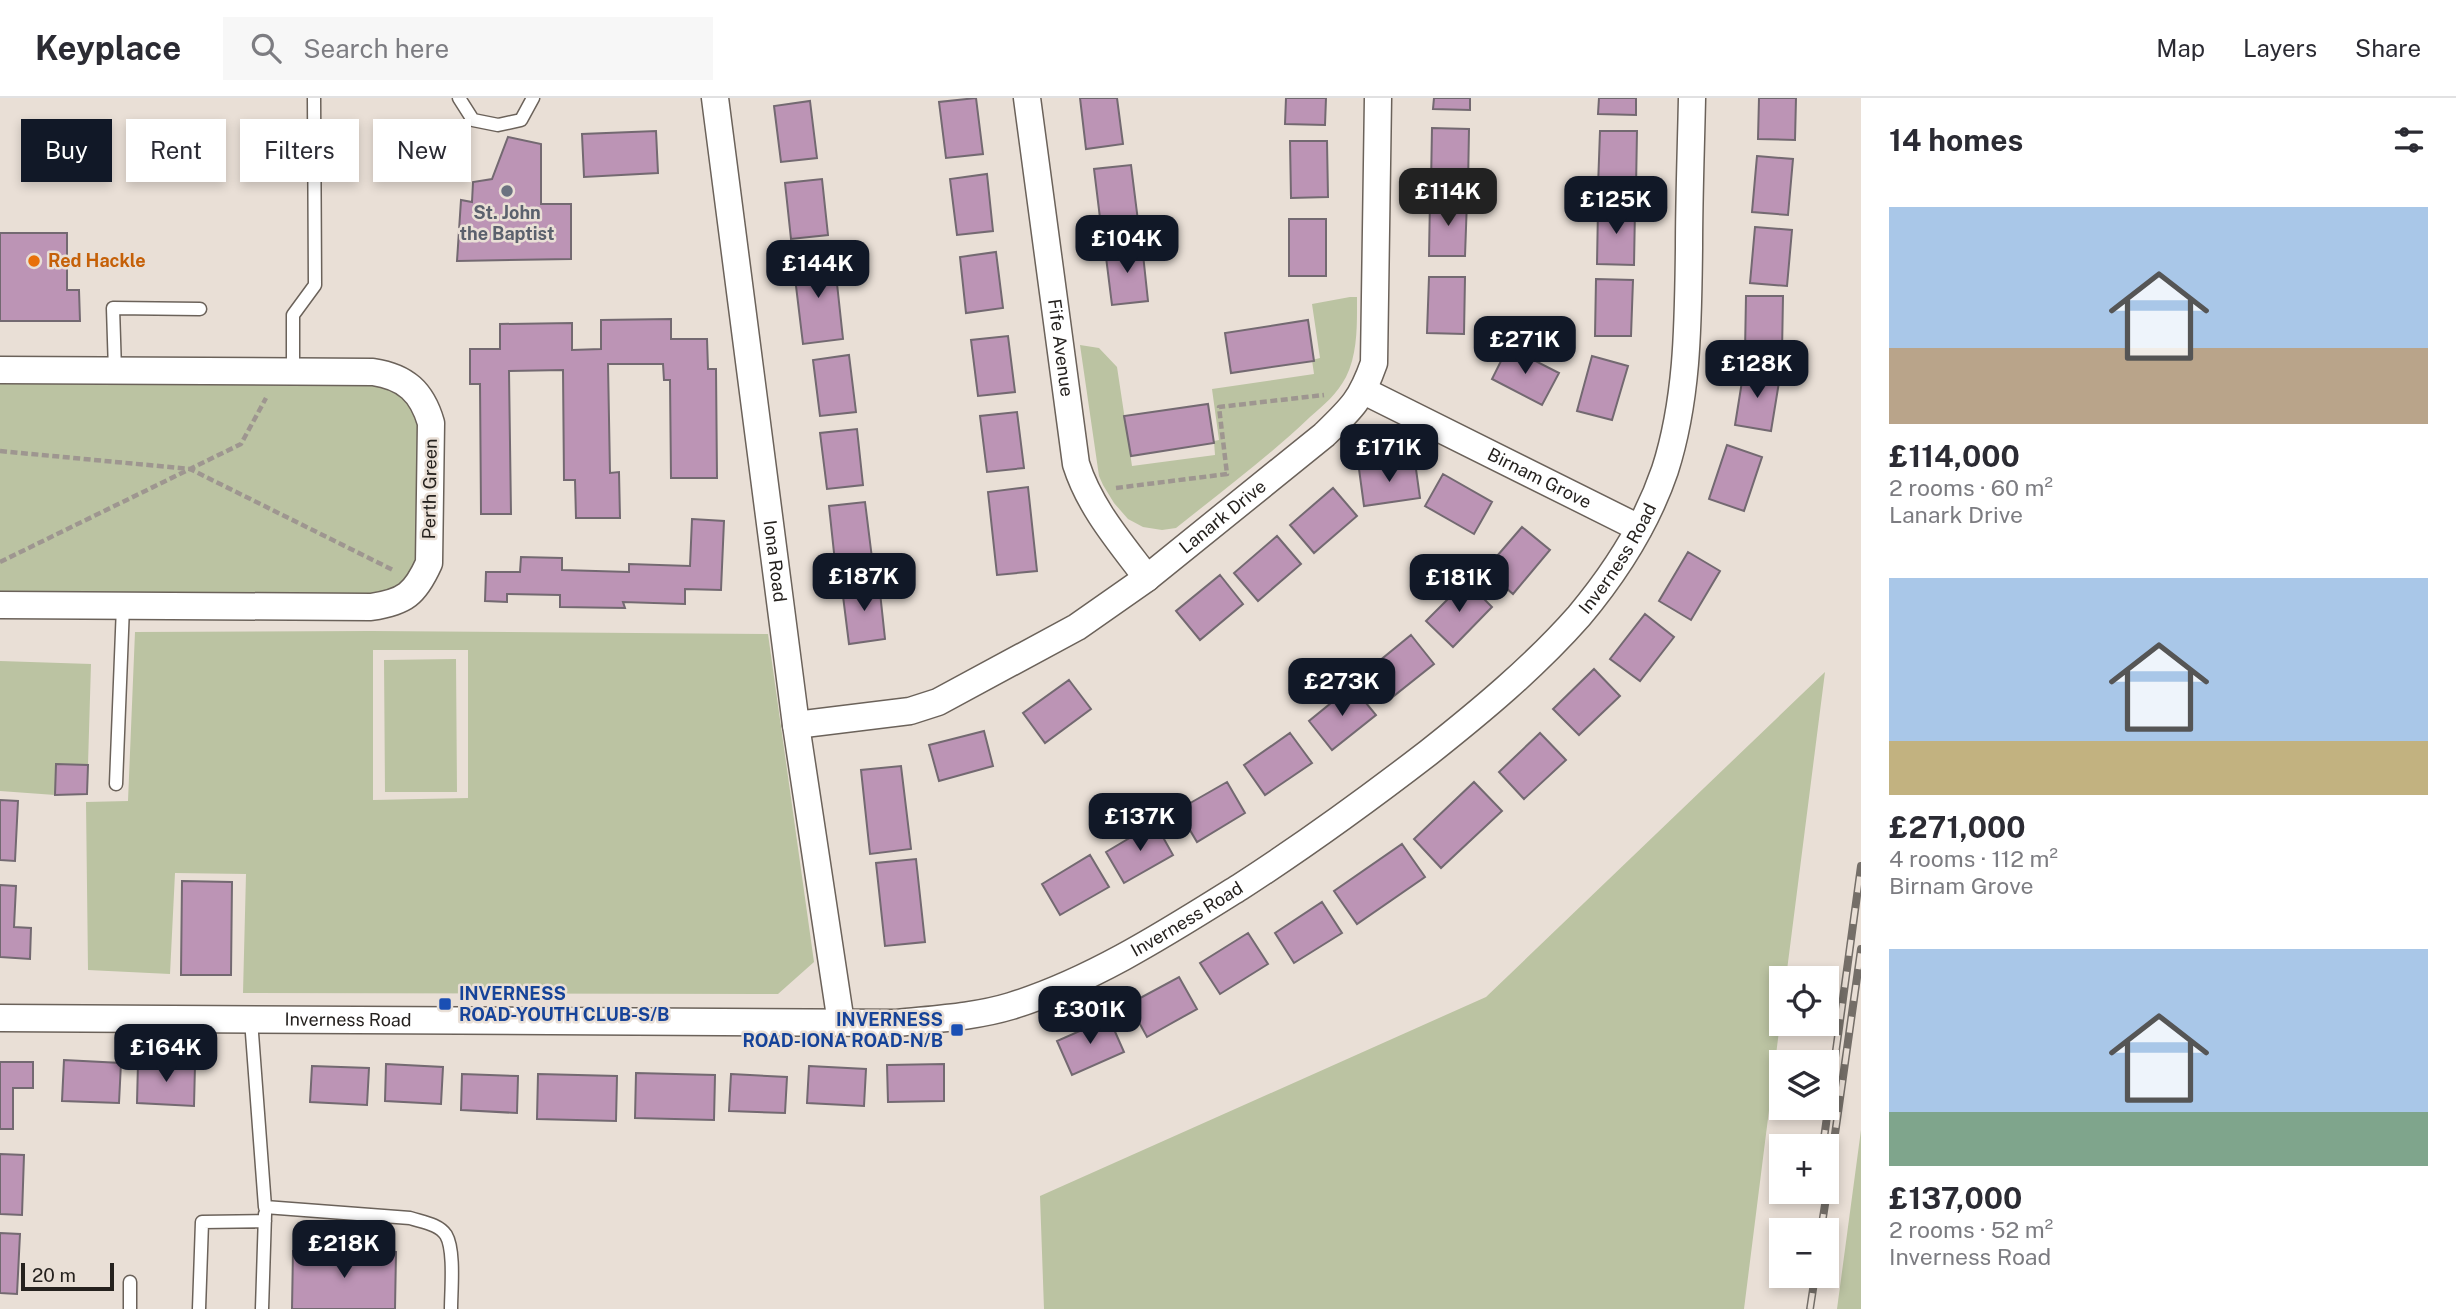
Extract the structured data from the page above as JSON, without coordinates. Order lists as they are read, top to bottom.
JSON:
{
  "streets": {
    "street": [
      "Fife Avenue",
      "Birnam Grove",
      "Perth Green",
      "Lanark Drive",
      "Inverness Road",
      "Iona Road"
    ]
  },
  "crossings": [
    ["Fife Avenue", "Lanark Drive"],
    ["Birnam Grove", "Lanark Drive"],
    ["Birnam Grove", "Inverness Road"],
    ["Lanark Drive", "Iona Road"],
    ["Inverness Road", "Iona Road"]
  ],
  "places": {
    "other": ["St. John the Baptist", "Red Hackle"],
    "transit": ["INVERNESS ROAD-YOUTH CLUB-S/B", "INVERNESS ROAD-IONA ROAD-N/B"]
  },
  "scale_bar": "20 m",
  "page": {
    "header": "Keyplace",
    "search": "Search here",
    "nav": ["Map", "Layers", "Share"],
    "heading": "14 homes",
    "chip": [
      "Buy",
      "Rent",
      "Filters",
      "New"
    ],
    "price": [
      "£114K",
      "£125K",
      "£104K",
      "£144K",
      "£271K",
      "£128K",
      "£171K",
      "£187K",
      "£181K",
      "£273K",
      "£137K",
      "£301K",
      "£164K",
      "£218K"
    ],
    "list": [
      {
        "name": "£114,000",
        "note": "2 rooms · 60 m² · Lanark Drive"
      },
      {
        "name": "£271,000",
        "note": "4 rooms · 112 m² · Birnam Grove"
      },
      {
        "name": "£137,000",
        "note": "2 rooms · 52 m² · Inverness Road"
      }
    ],
    "map_buttons": ["+", "−"],
    "scale": "20 m"
  }
}
